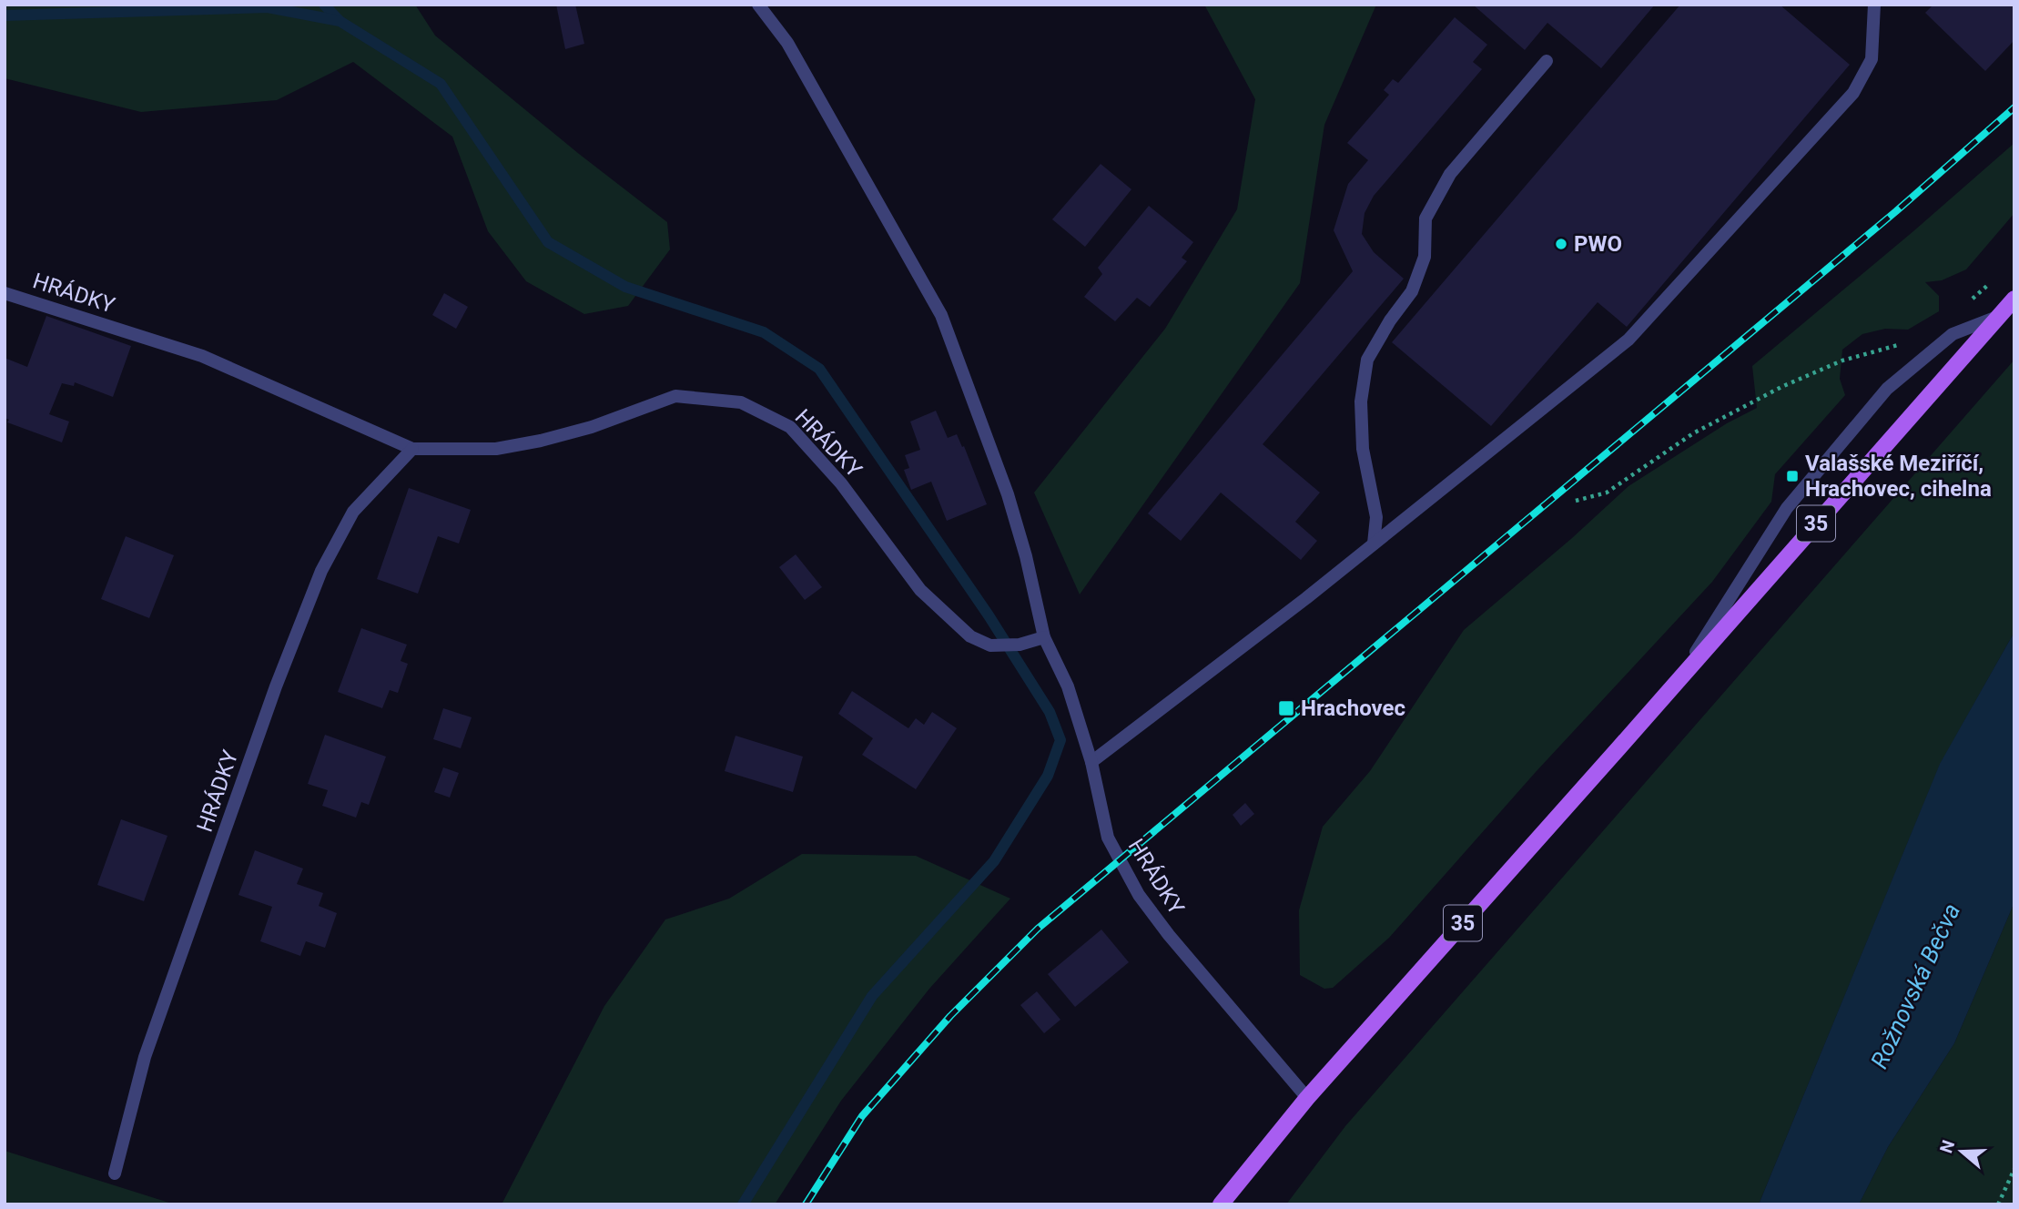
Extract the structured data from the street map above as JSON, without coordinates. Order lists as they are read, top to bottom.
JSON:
{
  "streets": {
    "main road": ["35"],
    "street": ["HRÁDKY"]
  },
  "crossings": [
    ["HRÁDKY", "35"]
  ],
  "water": ["Rožnovská Bečva"],
  "places": {
    "other": ["PWO"],
    "transit": ["Valašské Meziříčí, Hrachovec, cihelna", "Hrachovec"]
  },
  "north": "left"
}
